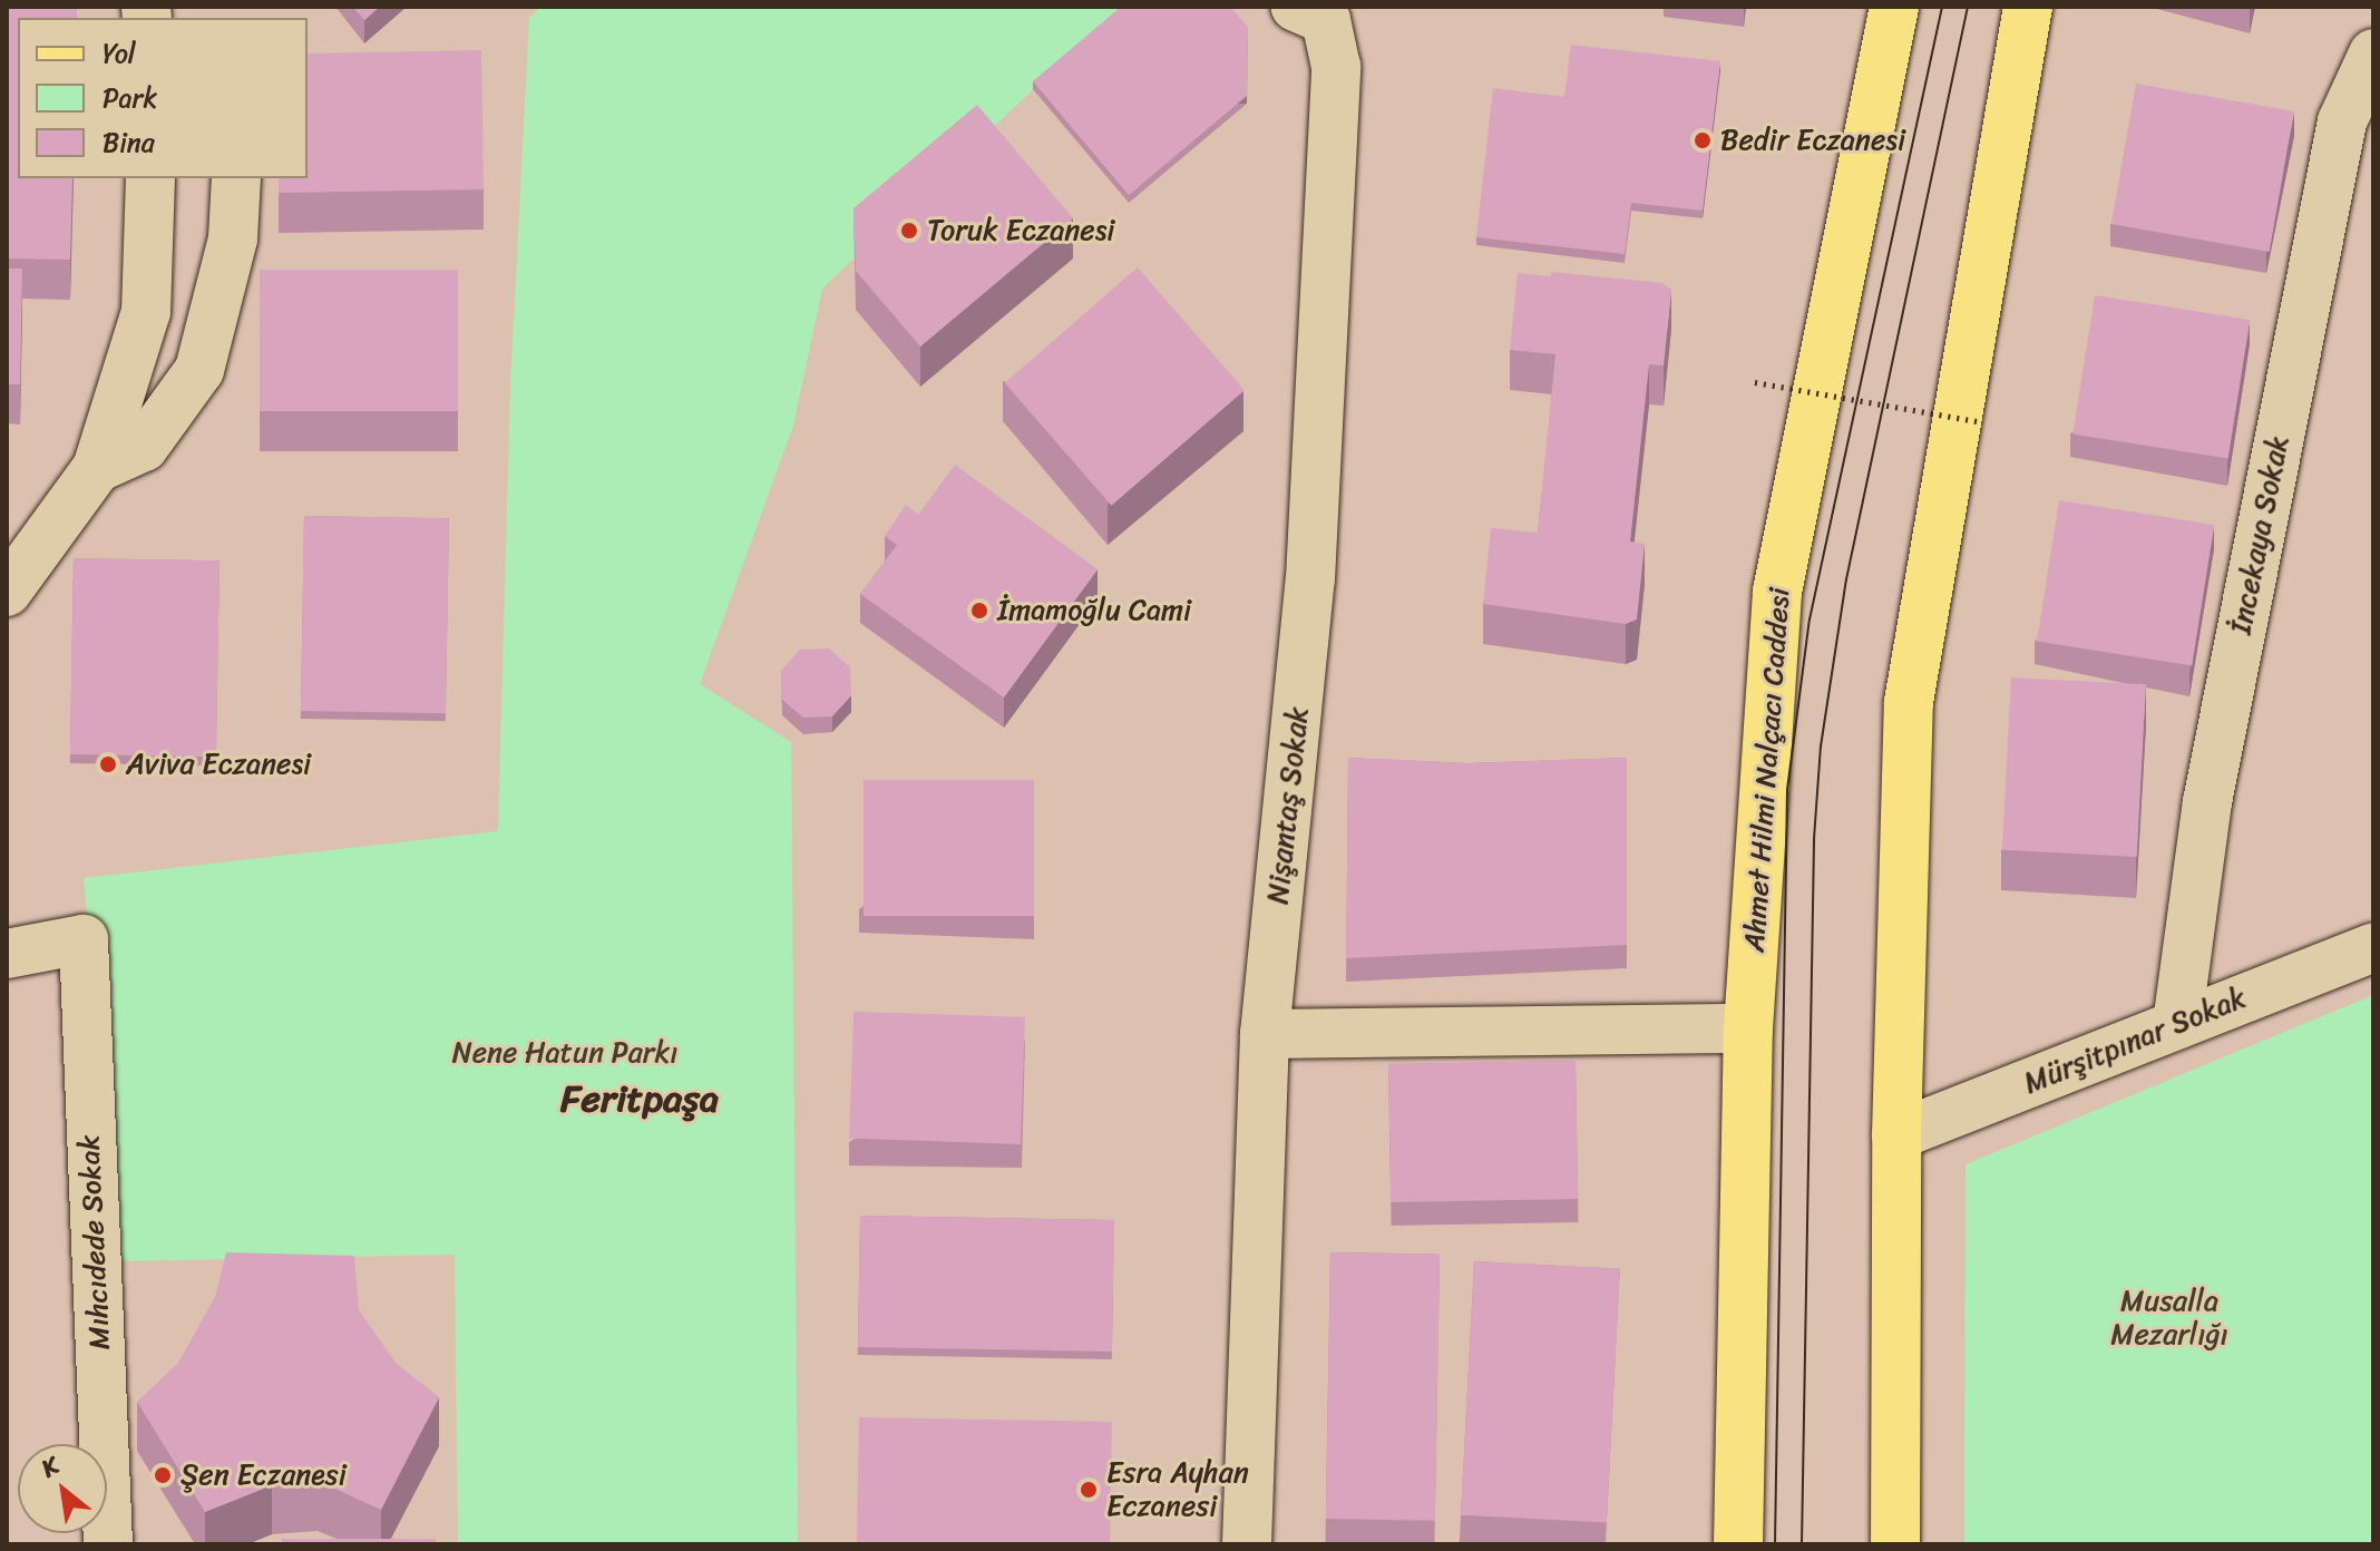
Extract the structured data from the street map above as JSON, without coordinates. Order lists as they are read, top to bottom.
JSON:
{
  "streets": {
    "main road": ["Ahmet Hilmi Nalçacı Caddesi"],
    "street": [
      "İncekaya Sokak",
      "Nişantaş Sokak",
      "Mürşitpınar Sokak",
      "Mıhcıdede Sokak"
    ]
  },
  "crossings": [
    ["İncekaya Sokak", "Mürşitpınar Sokak"]
  ],
  "districts": ["Feritpaşa"],
  "parks": ["Nene Hatun Parkı", "Musalla Mezarlığı"],
  "places": [
    "Bedir Eczanesi",
    "Toruk Eczanesi",
    "İmamoğlu Cami",
    "Aviva Eczanesi",
    "Şen Eczanesi",
    "Esra Ayhan Eczanesi"
  ],
  "legend": ["Yol", "Park", "Bina"],
  "north": "top left"
}
